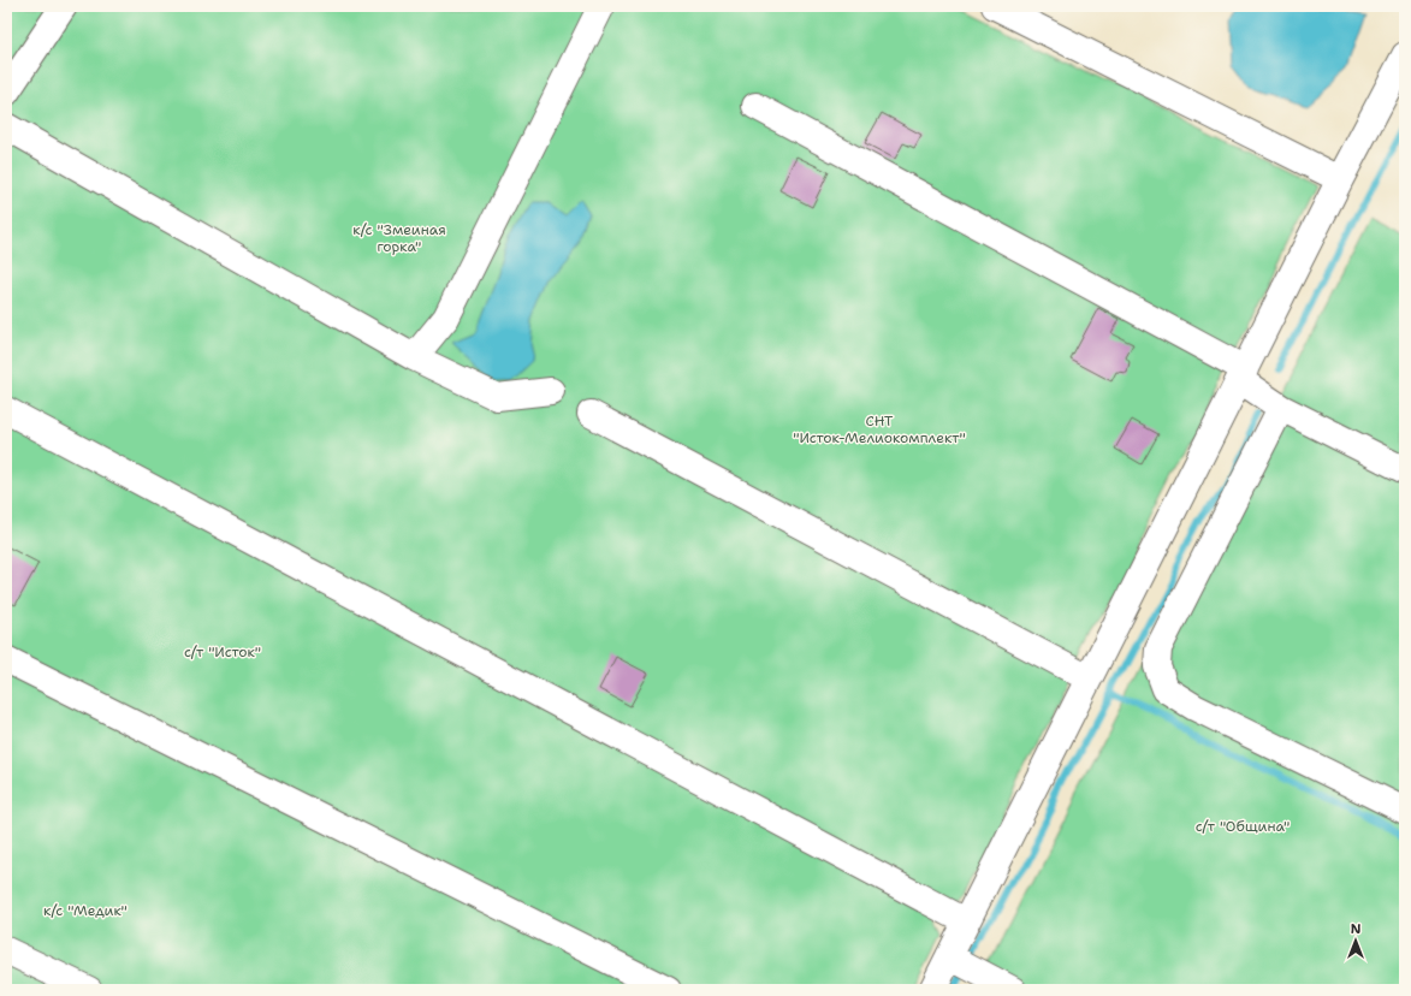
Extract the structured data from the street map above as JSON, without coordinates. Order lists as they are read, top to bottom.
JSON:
{
  "parks": [
    "к/с \"Змеиная горка\"",
    "СНТ \"Исток-Мелиокомплект\"",
    "с/т \"Исток\"",
    "с/т \"Община\"",
    "к/с \"Медик\""
  ],
  "north": "top"
}
